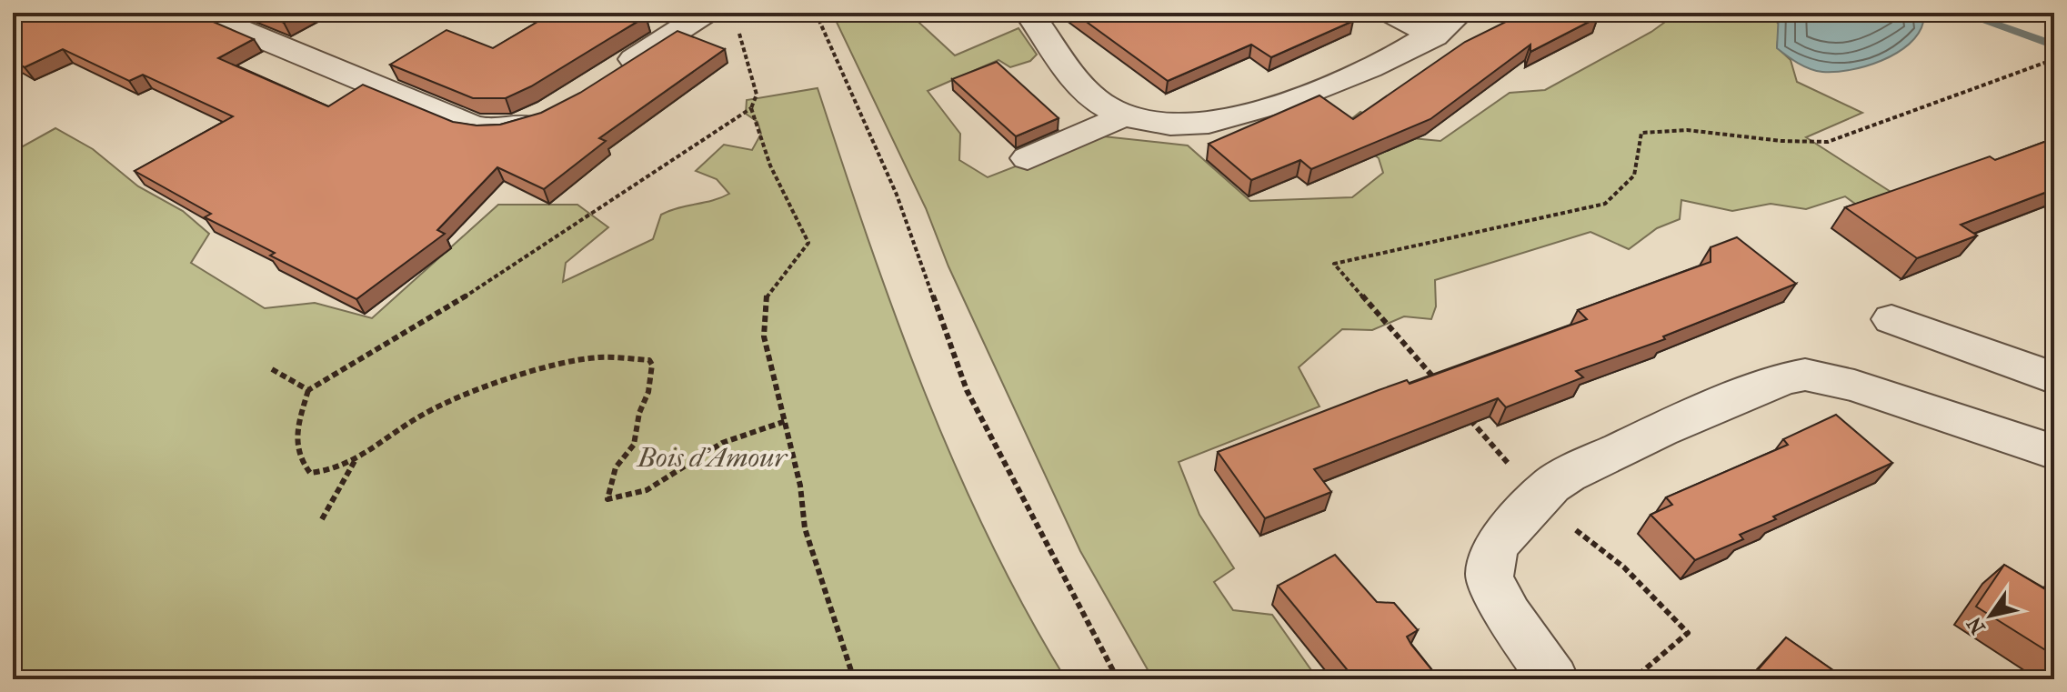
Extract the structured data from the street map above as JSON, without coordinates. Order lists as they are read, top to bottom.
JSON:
{
  "parks": ["Bois d'Amour"],
  "north": "bottom left"
}
